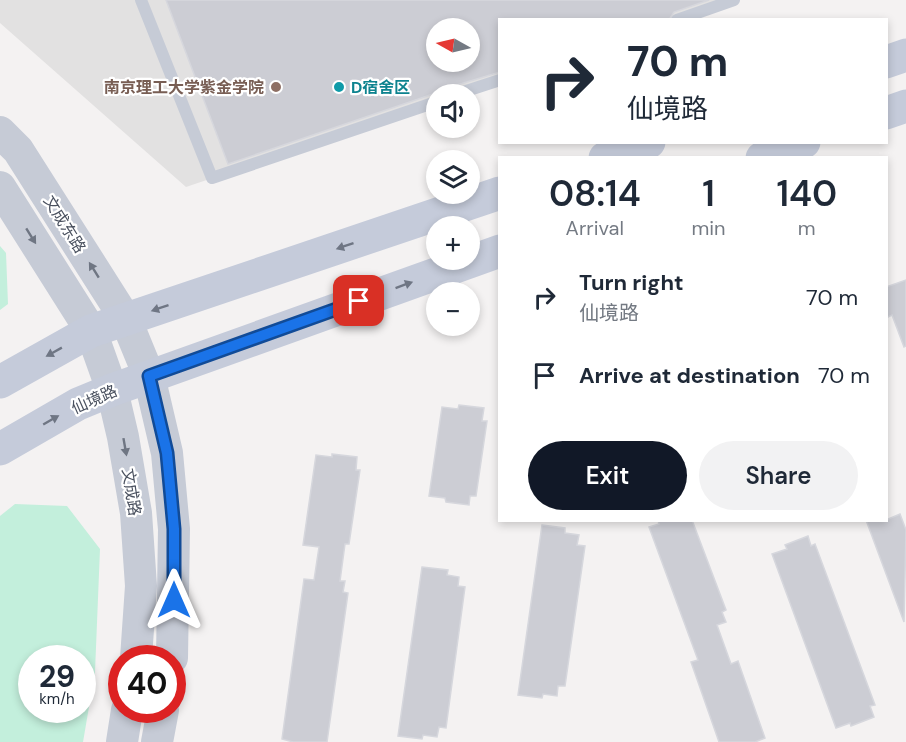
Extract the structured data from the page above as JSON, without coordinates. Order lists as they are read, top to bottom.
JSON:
{
  "streets": {
    "main road": ["仙境路"],
    "street": ["文成东路", "文成路"]
  },
  "crossings": [
    ["仙境路", "文成路"]
  ],
  "places": ["南京理工大学紫金学院", "D宿舍区"],
  "north": "left",
  "page": {
    "map_buttons": ["+", "−"],
    "turn": ["70 m", "仙境路"],
    "eta": [
      "08:14",
      "Arrival",
      "1",
      "min",
      "140",
      "m"
    ],
    "list": [
      {
        "name": "Turn right",
        "note": "仙境路",
        "value": "70 m"
      },
      {
        "name": "Arrive at destination",
        "value": "70 m"
      }
    ],
    "buttons": ["Exit", "Share"],
    "speed": "29 km/h",
    "limit": "40"
  }
}
